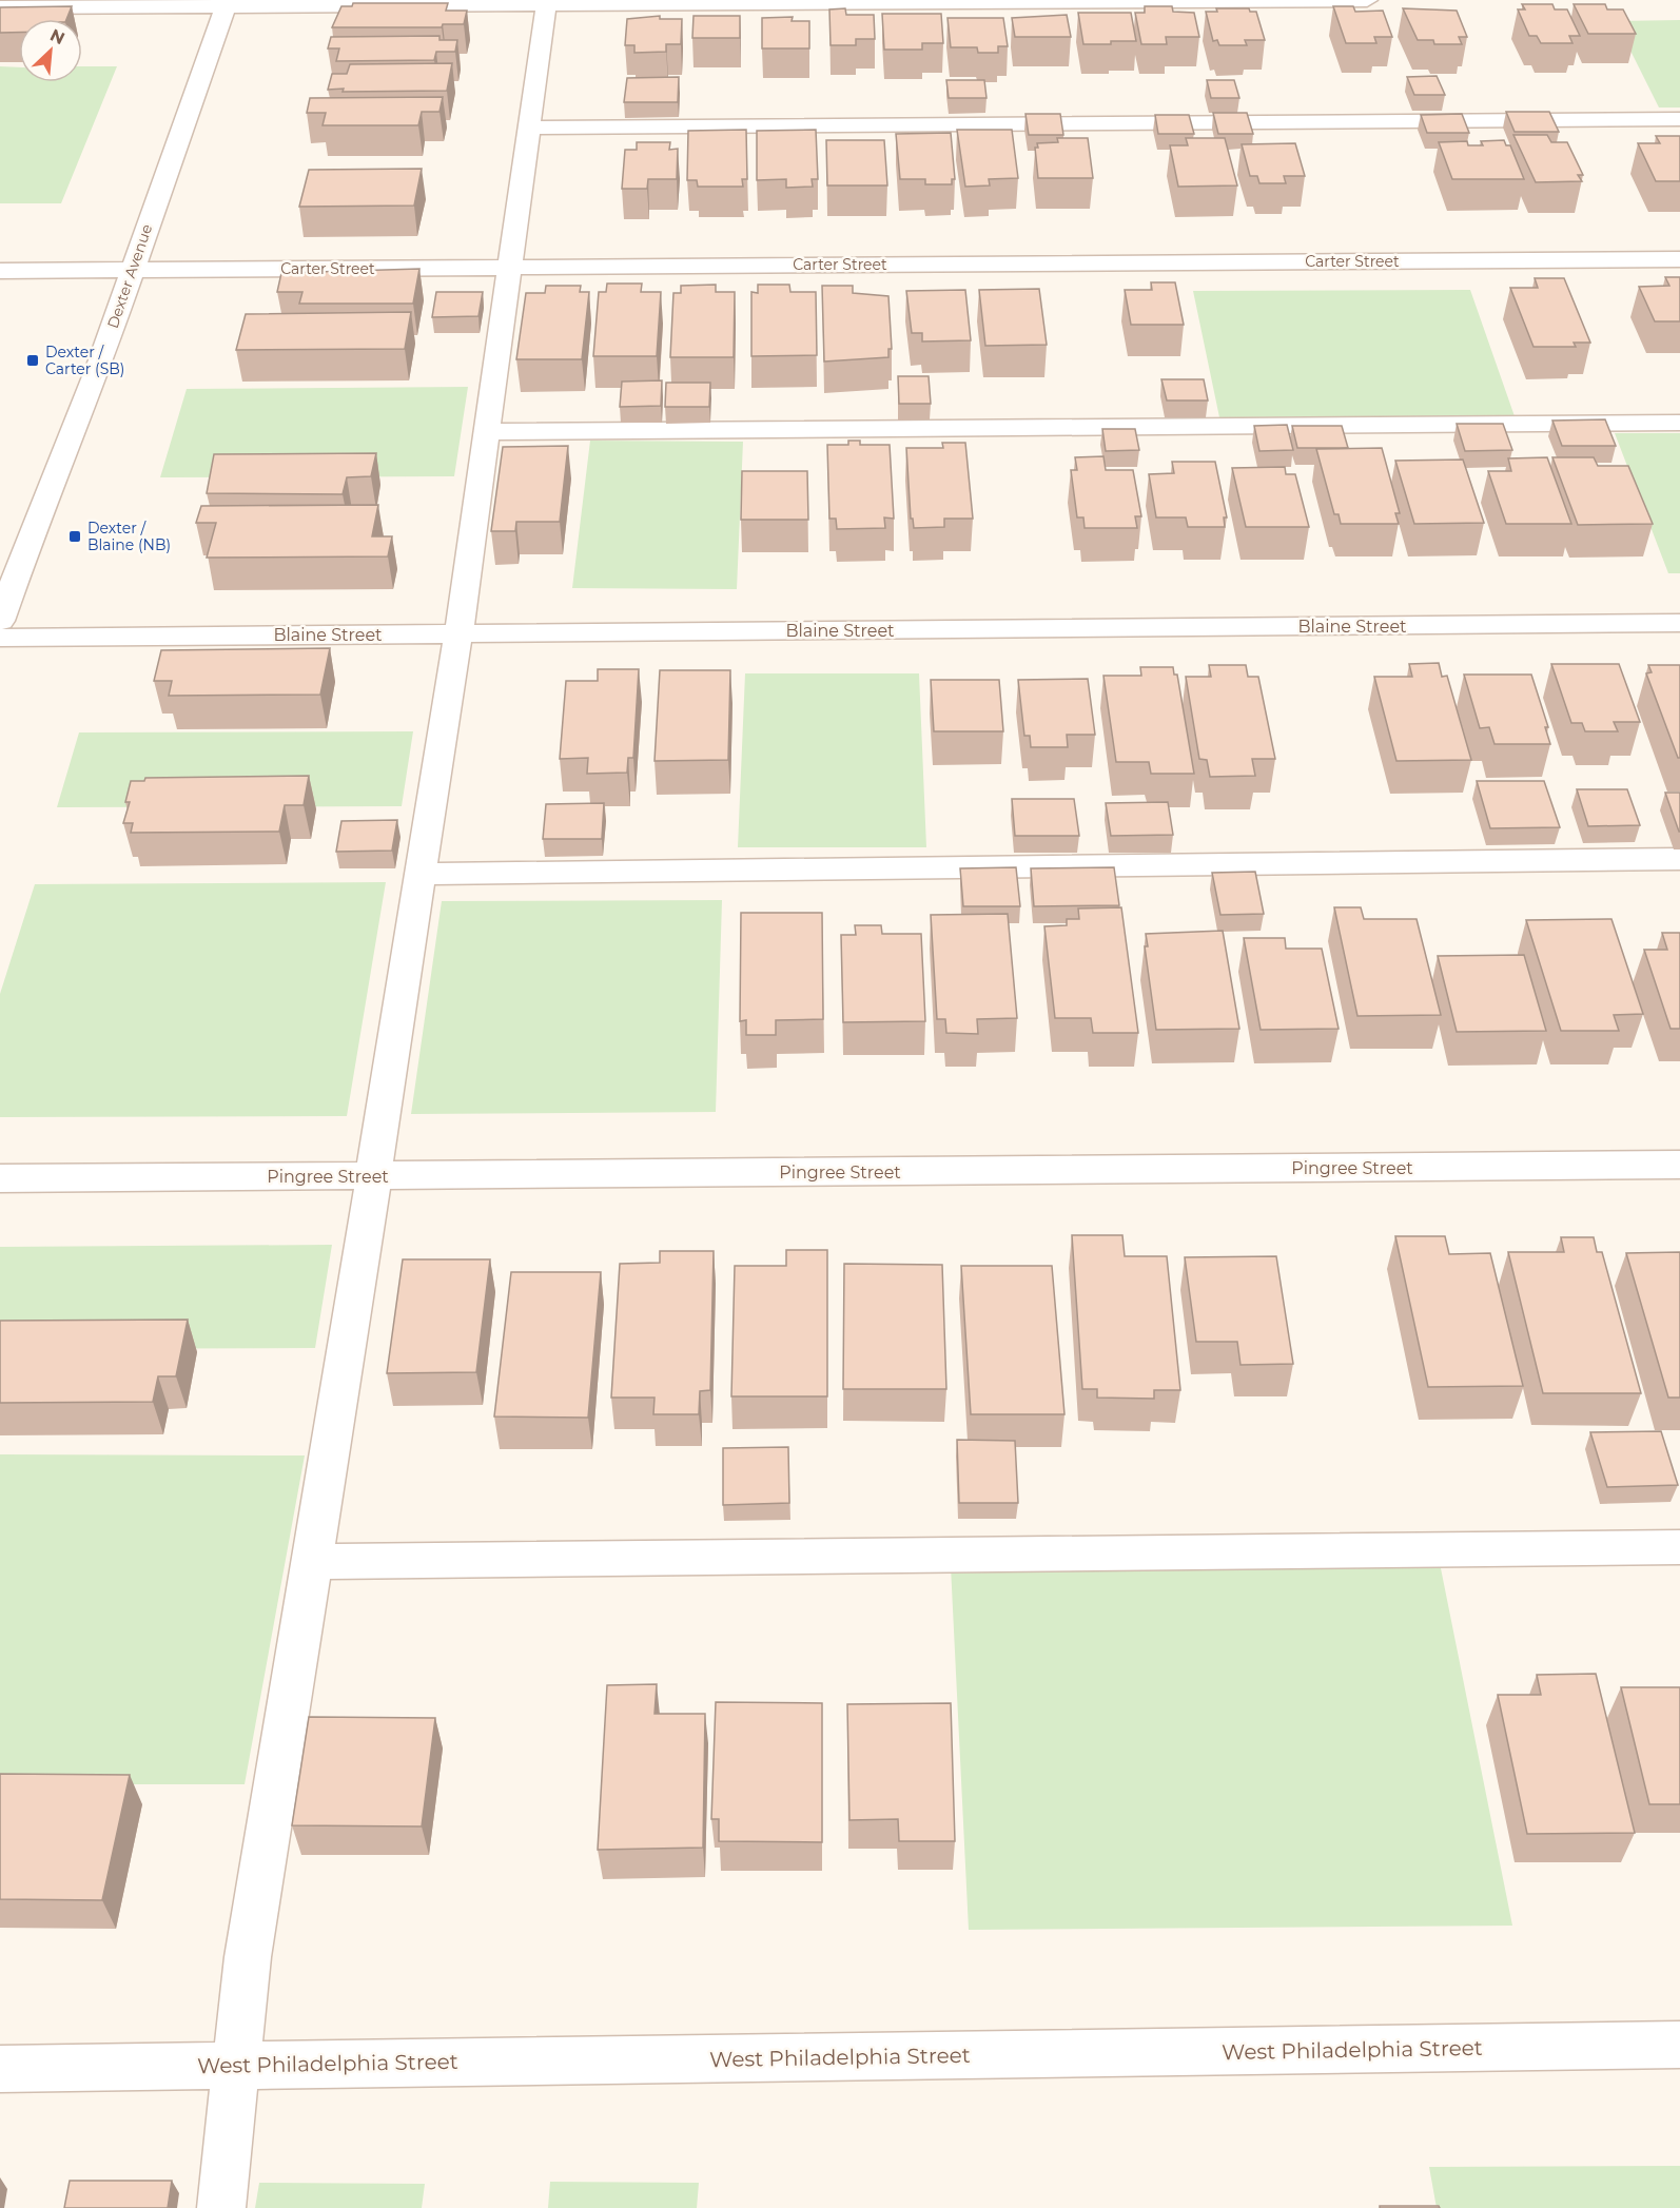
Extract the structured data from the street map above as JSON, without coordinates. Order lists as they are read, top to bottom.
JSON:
{
  "streets": {
    "street": [
      "Carter Street",
      "Dexter Avenue",
      "Blaine Street",
      "Pingree Street",
      "West Philadelphia Street"
    ]
  },
  "crossings": [
    ["Carter Street", "Dexter Avenue"]
  ],
  "places": {
    "transit": ["Dexter / Carter (SB)", "Dexter / Blaine (NB)"]
  },
  "north": "top right"
}
